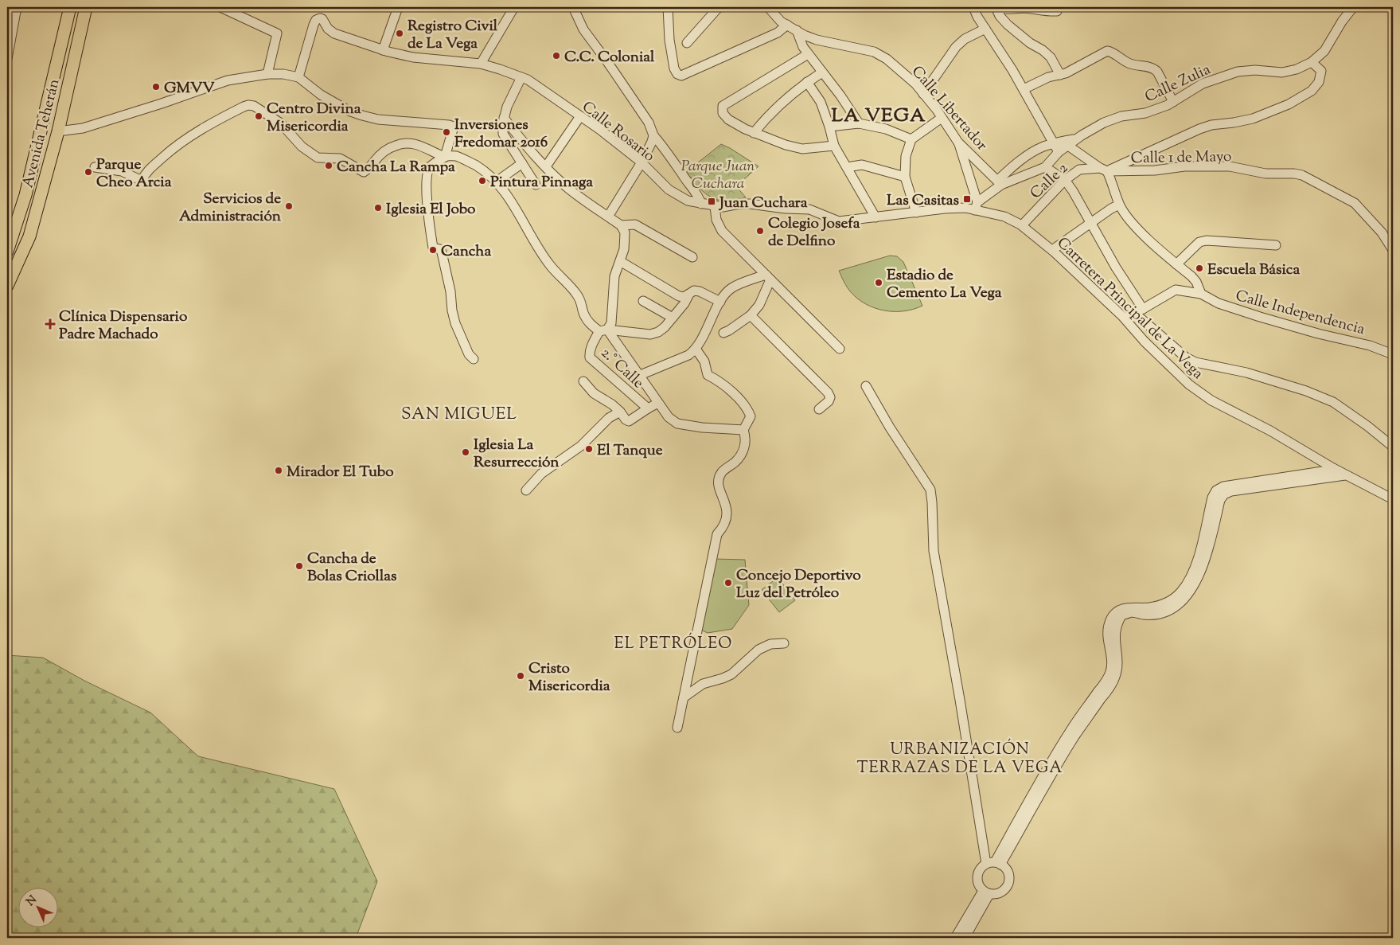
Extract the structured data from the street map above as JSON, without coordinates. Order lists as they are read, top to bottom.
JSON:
{
  "streets": {
    "main road": ["Avenida Teherán"],
    "street": [
      "Calle Zulia",
      "Calle Libertador",
      "Calle Rosario",
      "Calle 1 de Mayo",
      "Calle 2",
      "Carretera Principal de La Vega",
      "Calle Independencia",
      "2.° Calle"
    ]
  },
  "crossings": [
    ["Calle Zulia", "Calle Libertador"],
    ["Calle Rosario", "Carretera Principal de La Vega"],
    ["Calle 1 de Mayo", "Calle 2"],
    ["Calle 2", "Carretera Principal de La Vega"],
    ["Carretera Principal de La Vega", "Calle Independencia"]
  ],
  "districts": [
    "LA VEGA",
    "SAN MIGUEL",
    "EL PETRÓLEO",
    "URBANIZACIÓN TERRAZAS DE LA VEGA"
  ],
  "parks": ["Parque Juan Cuchara"],
  "places": {
    "other": [
      "Registro Civil de La Vega",
      "C.C. Colonial",
      "GMVV",
      "Centro Divina Misericordia",
      "Inversiones Fredomar 2016",
      "Cancha La Rampa",
      "Parque Cheo Arcia",
      "Pintura Pinnaga",
      "Servicios de Administración",
      "Iglesia El Jobo",
      "Colegio Josefa de Delfino",
      "Cancha",
      "Escuela Básica",
      "Estadio de Cemento La Vega",
      "El Tanque",
      "Iglesia La Resurrección",
      "Mirador El Tubo",
      "Cancha de Bolas Criollas",
      "Concejo Deportivo Luz del Petróleo",
      "Cristo Misericordia"
    ],
    "transit": ["Las Casitas", "Juan Cuchara"],
    "health": ["Clínica Dispensario Padre Machado"]
  },
  "north": "top left"
}
